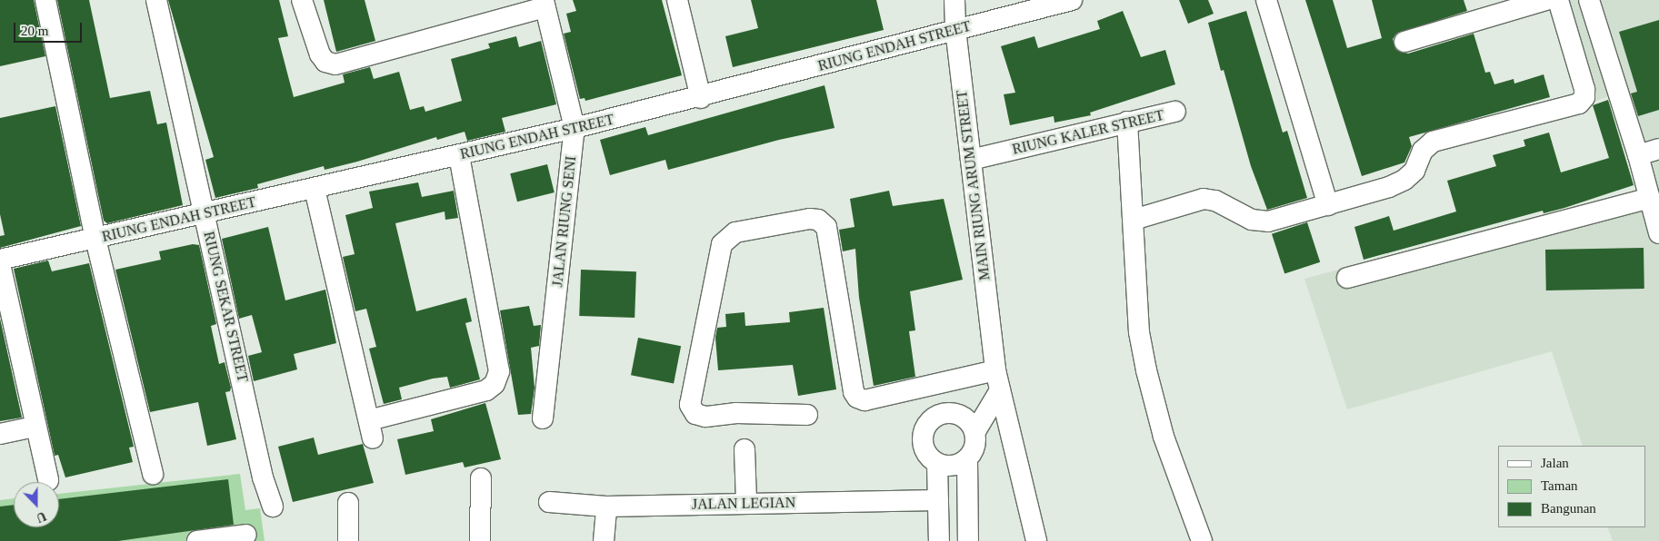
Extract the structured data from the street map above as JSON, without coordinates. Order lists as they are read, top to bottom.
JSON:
{
  "streets": {
    "street": [
      "RIUNG ENDAH STREET",
      "RIUNG KALER STREET",
      "MAIN RIUNG ARUM STREET",
      "JALAN RIUNG SENI",
      "RIUNG SEKAR STREET",
      "JALAN LEGIAN"
    ]
  },
  "crossings": [
    ["RIUNG ENDAH STREET", "MAIN RIUNG ARUM STREET"],
    ["RIUNG ENDAH STREET", "JALAN RIUNG SENI"],
    ["RIUNG ENDAH STREET", "RIUNG SEKAR STREET"],
    ["RIUNG KALER STREET", "MAIN RIUNG ARUM STREET"]
  ],
  "legend": ["Jalan", "Taman", "Bangunan"],
  "scale_bar": "20 m",
  "north": "bottom"
}
